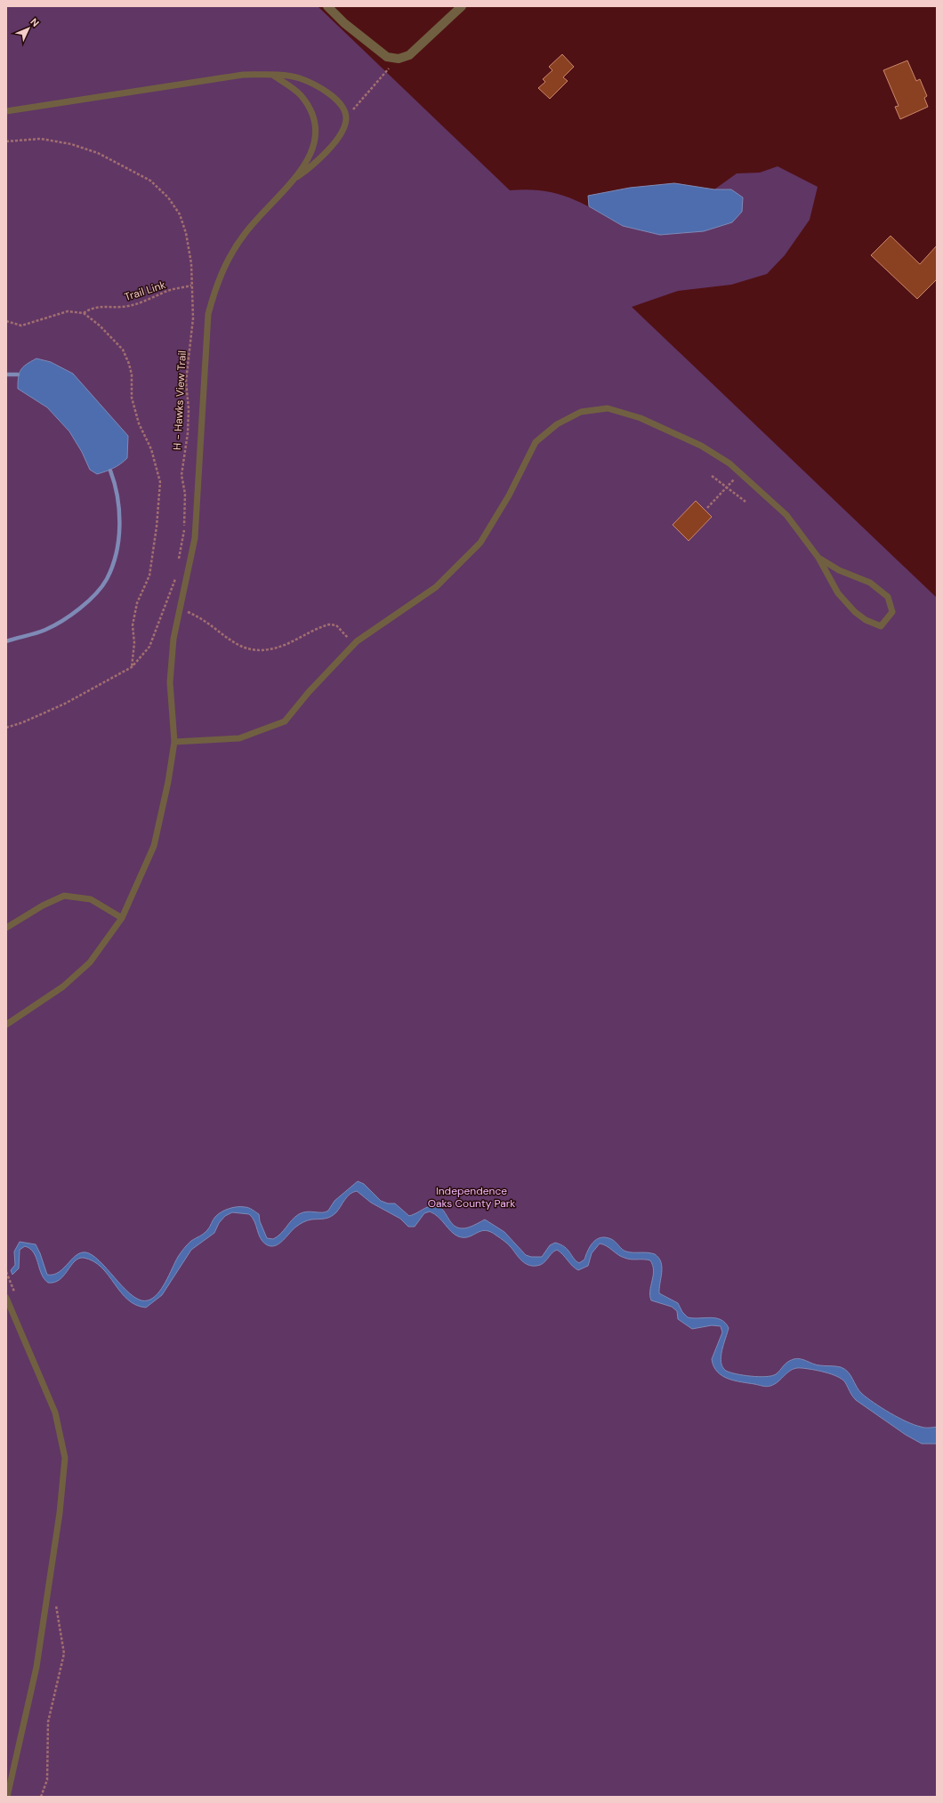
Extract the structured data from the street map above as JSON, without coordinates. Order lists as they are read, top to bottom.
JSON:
{
  "streets": {
    "path": ["Trail Link", "H - Hawks View Trail"]
  },
  "crossings": [
    ["Trail Link", "H - Hawks View Trail"]
  ],
  "parks": ["Independence Oaks County Park"],
  "north": "top right"
}
